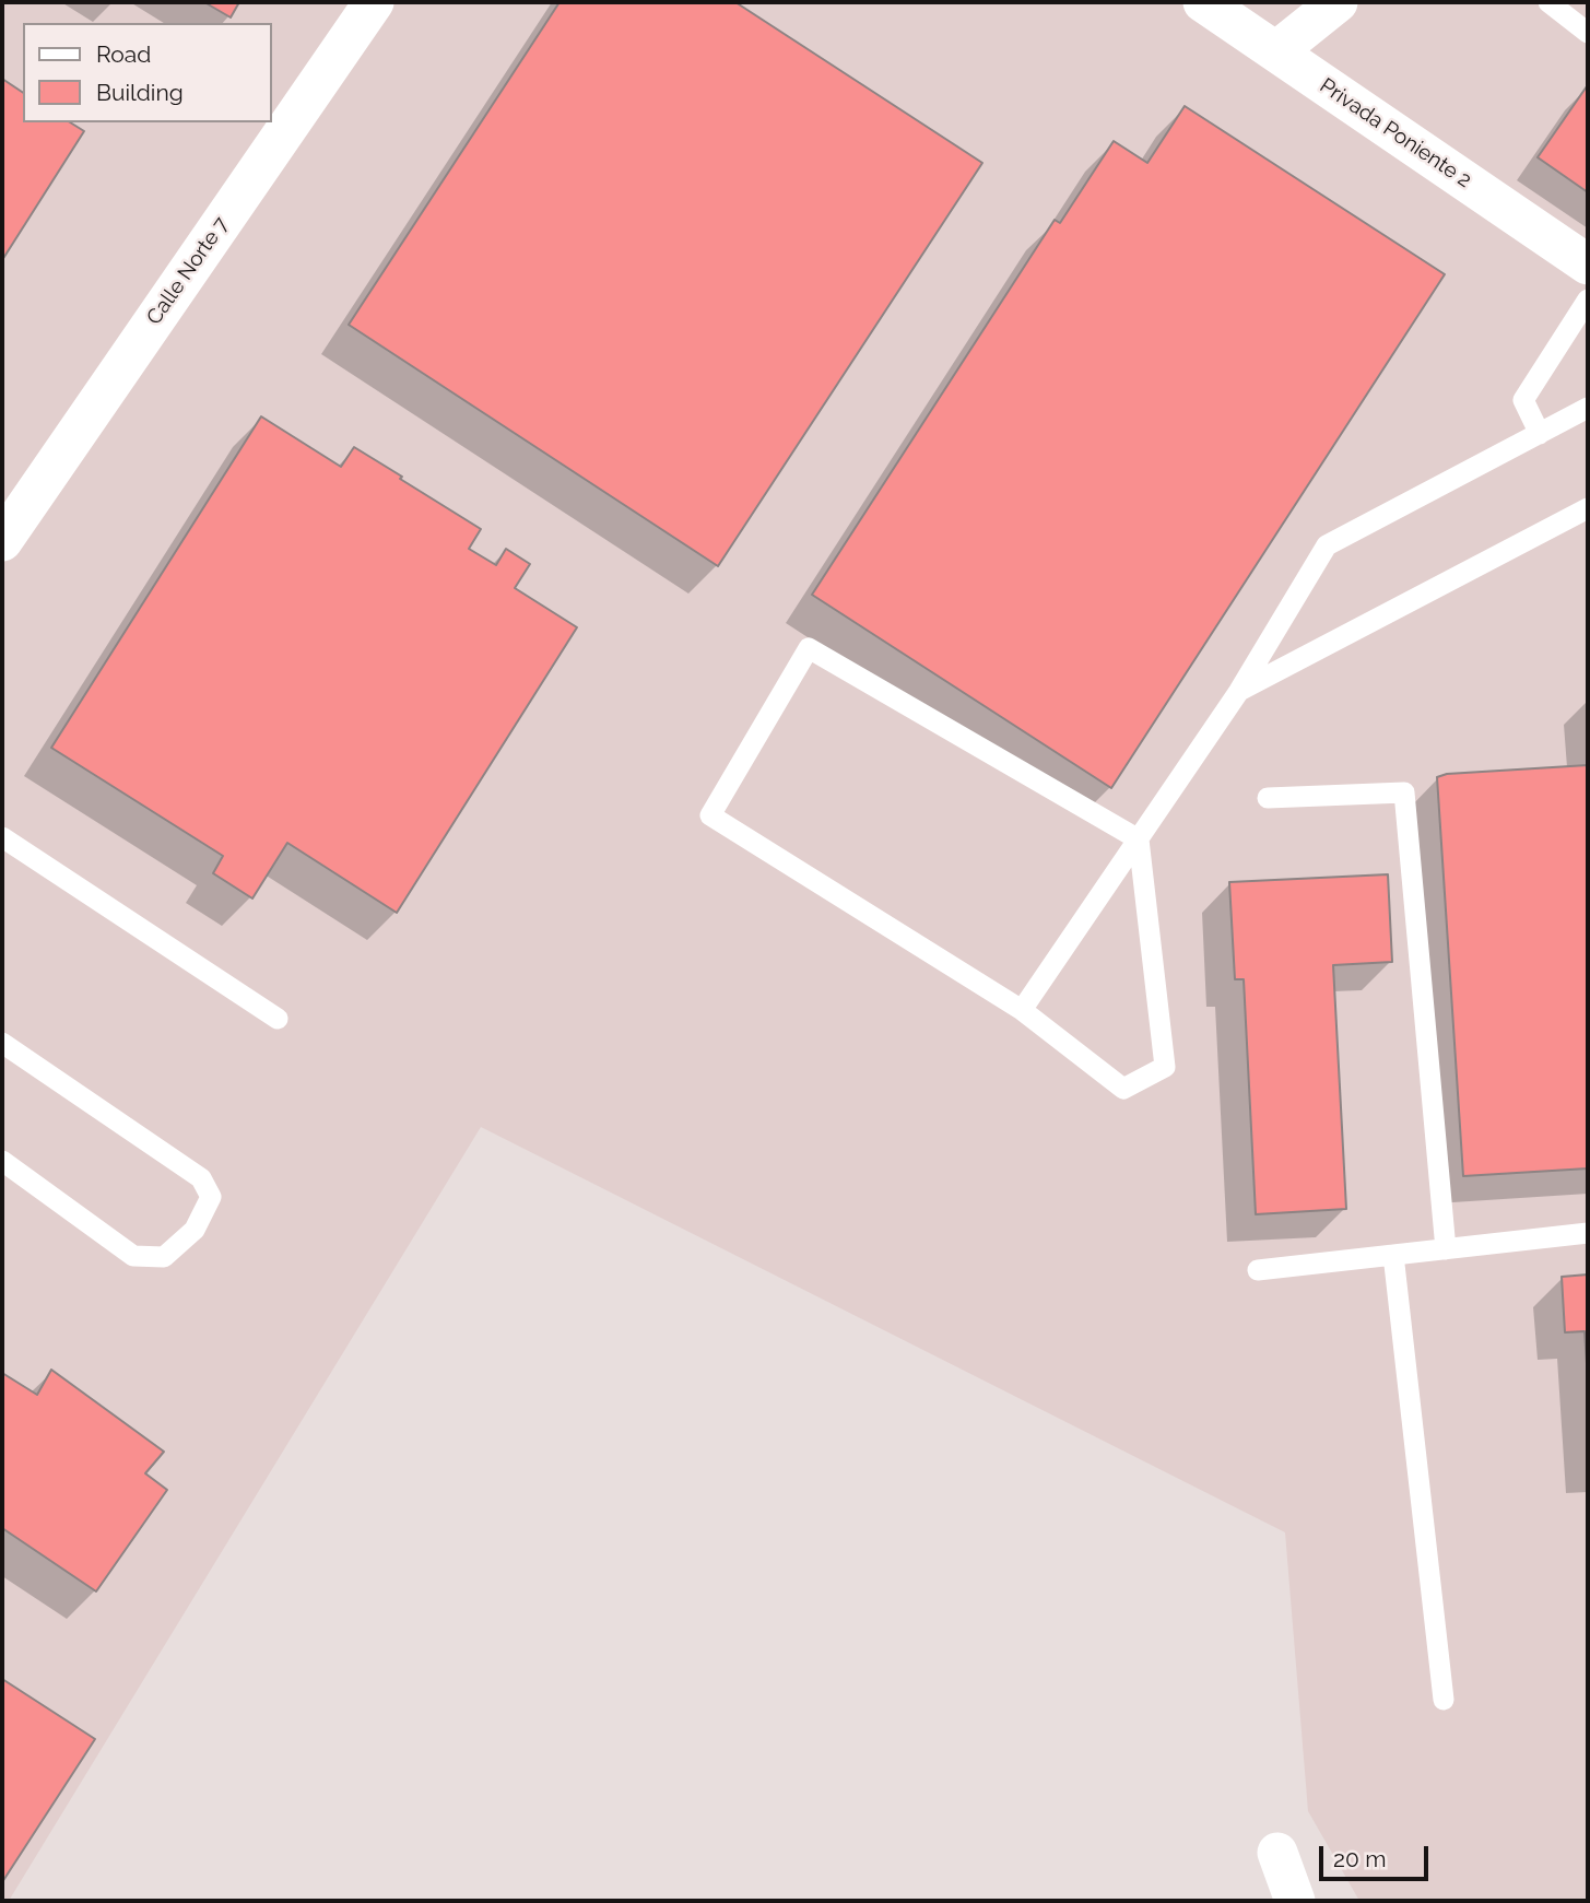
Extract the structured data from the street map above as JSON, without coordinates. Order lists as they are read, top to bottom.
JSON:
{
  "streets": {
    "street": ["Privada Poniente 2", "Calle Norte 7"]
  },
  "legend": ["Road", "Building"],
  "scale_bar": "20 m"
}
